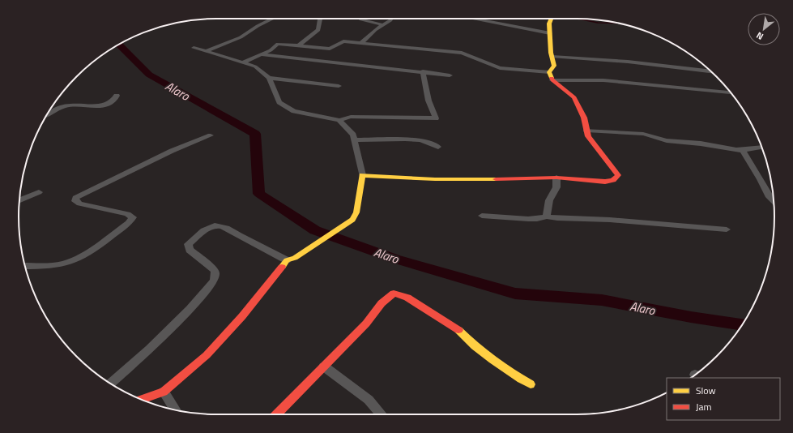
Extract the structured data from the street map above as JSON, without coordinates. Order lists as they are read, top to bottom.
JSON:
{
  "water": ["Alaro"],
  "legend": ["Slow", "Jam"],
  "north": "bottom left"
}
